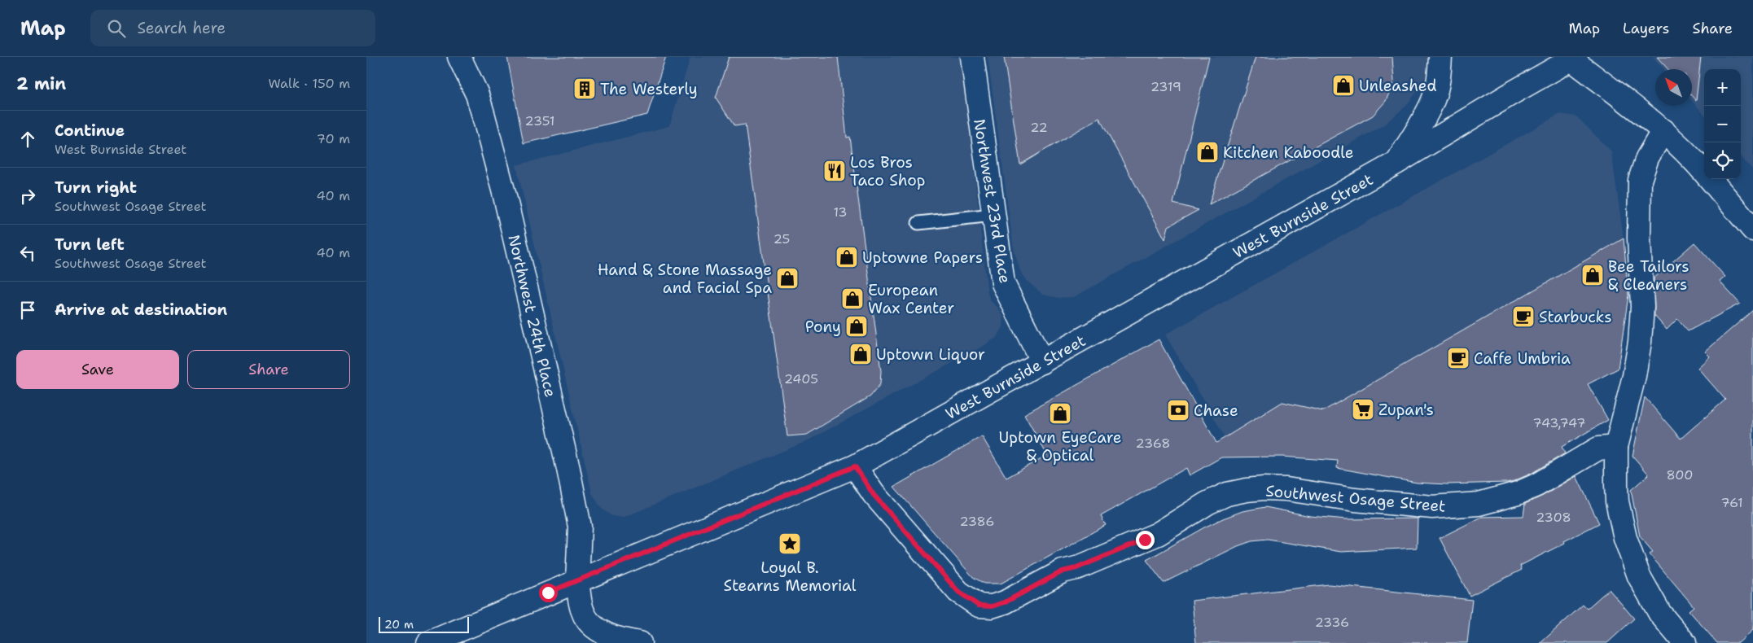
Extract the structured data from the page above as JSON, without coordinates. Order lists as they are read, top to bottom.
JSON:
{
  "streets": {
    "street": [
      "Northwest 23rd Place",
      "West Burnside Street",
      "Northwest 24th Place",
      "Southwest Osage Street"
    ]
  },
  "crossings": [
    ["Northwest 23rd Place", "West Burnside Street"],
    ["West Burnside Street", "Northwest 24th Place"],
    ["West Burnside Street", "Southwest Osage Street"]
  ],
  "places": {
    "shop": [
      "Unleashed",
      "Kitchen Kaboodle",
      "Uptowne Papers",
      "Bee Tailors & Cleaners",
      "Hand & Stone Massage and Facial Spa",
      "European Wax Center",
      "Pony",
      "Uptown Liquor",
      "Uptown EyeCare & Optical"
    ],
    "building": ["The Westerly"],
    "restaurant": ["Los Bros Taco Shop"],
    "cafe": ["Starbucks", "Caffe Umbria"],
    "supermarket": ["Zupan's"],
    "bank": ["Chase"],
    "place": ["Loyal B. Stearns Memorial"]
  },
  "house_numbers": [
    "2319",
    "2351",
    "22",
    "13",
    "25",
    "2405",
    "743,747",
    "2368",
    "800",
    "761",
    "2308",
    "2386",
    "2336"
  ],
  "scale_bar": "20 m",
  "north": "top left",
  "page": {
    "header": "Map",
    "search": "Search here",
    "nav": ["Map", "Layers", "Share"],
    "heading": ["2 min", "Walk · 150 m"],
    "map_buttons": ["+", "−"],
    "list": [
      ["Continue", "West Burnside Street", "70 m"],
      ["Turn right", "Southwest Osage Street", "40 m"],
      ["Turn left", "Southwest Osage Street", "40 m"],
      "Arrive at destination"
    ],
    "buttons": ["Save", "Share"],
    "scale": "20 m"
  }
}
